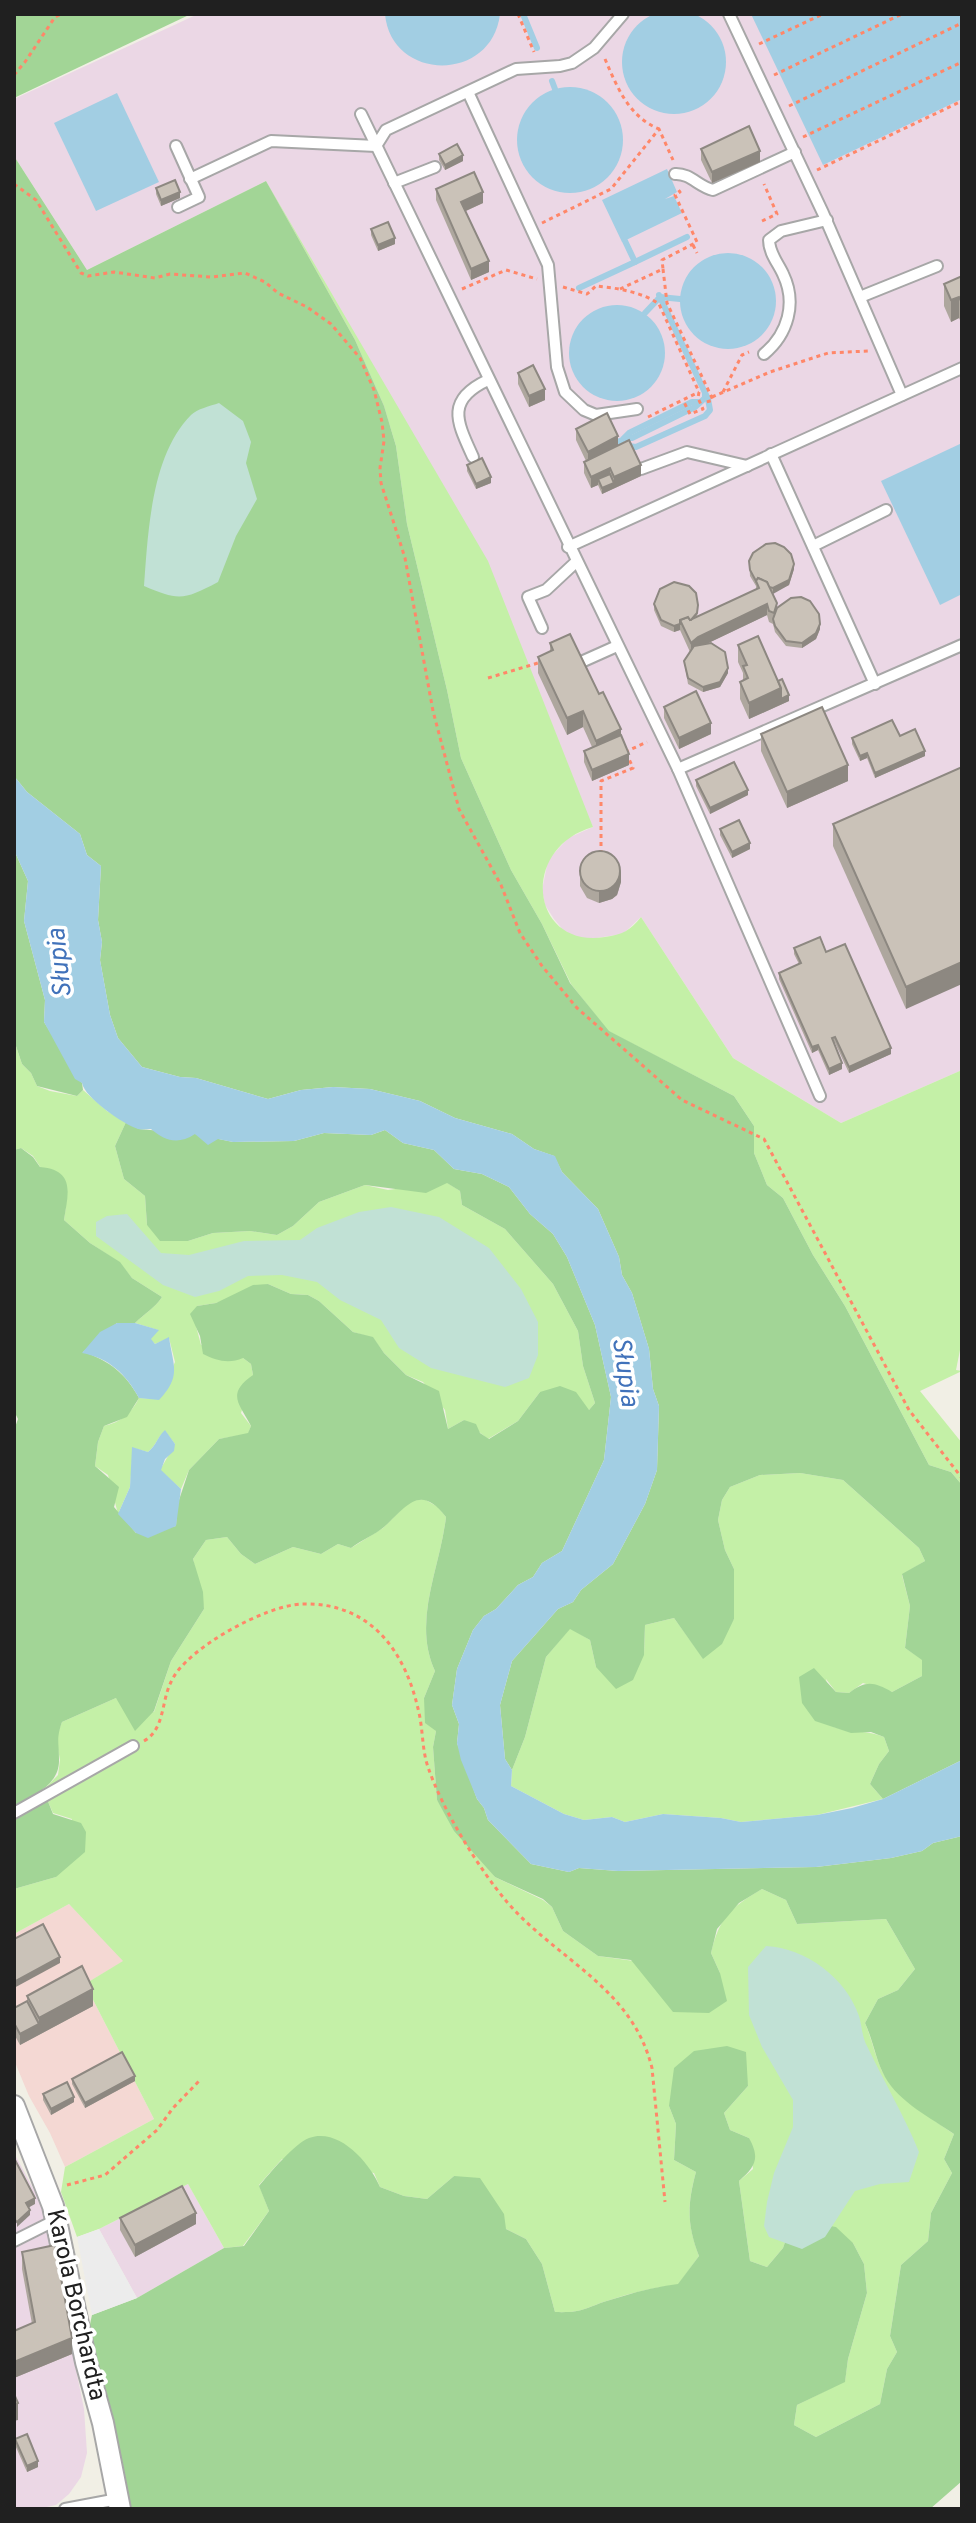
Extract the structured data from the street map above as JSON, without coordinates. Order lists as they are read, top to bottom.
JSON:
{
  "streets": {
    "street": ["Karola Borchardta"]
  },
  "water": ["Słupia"]
}
